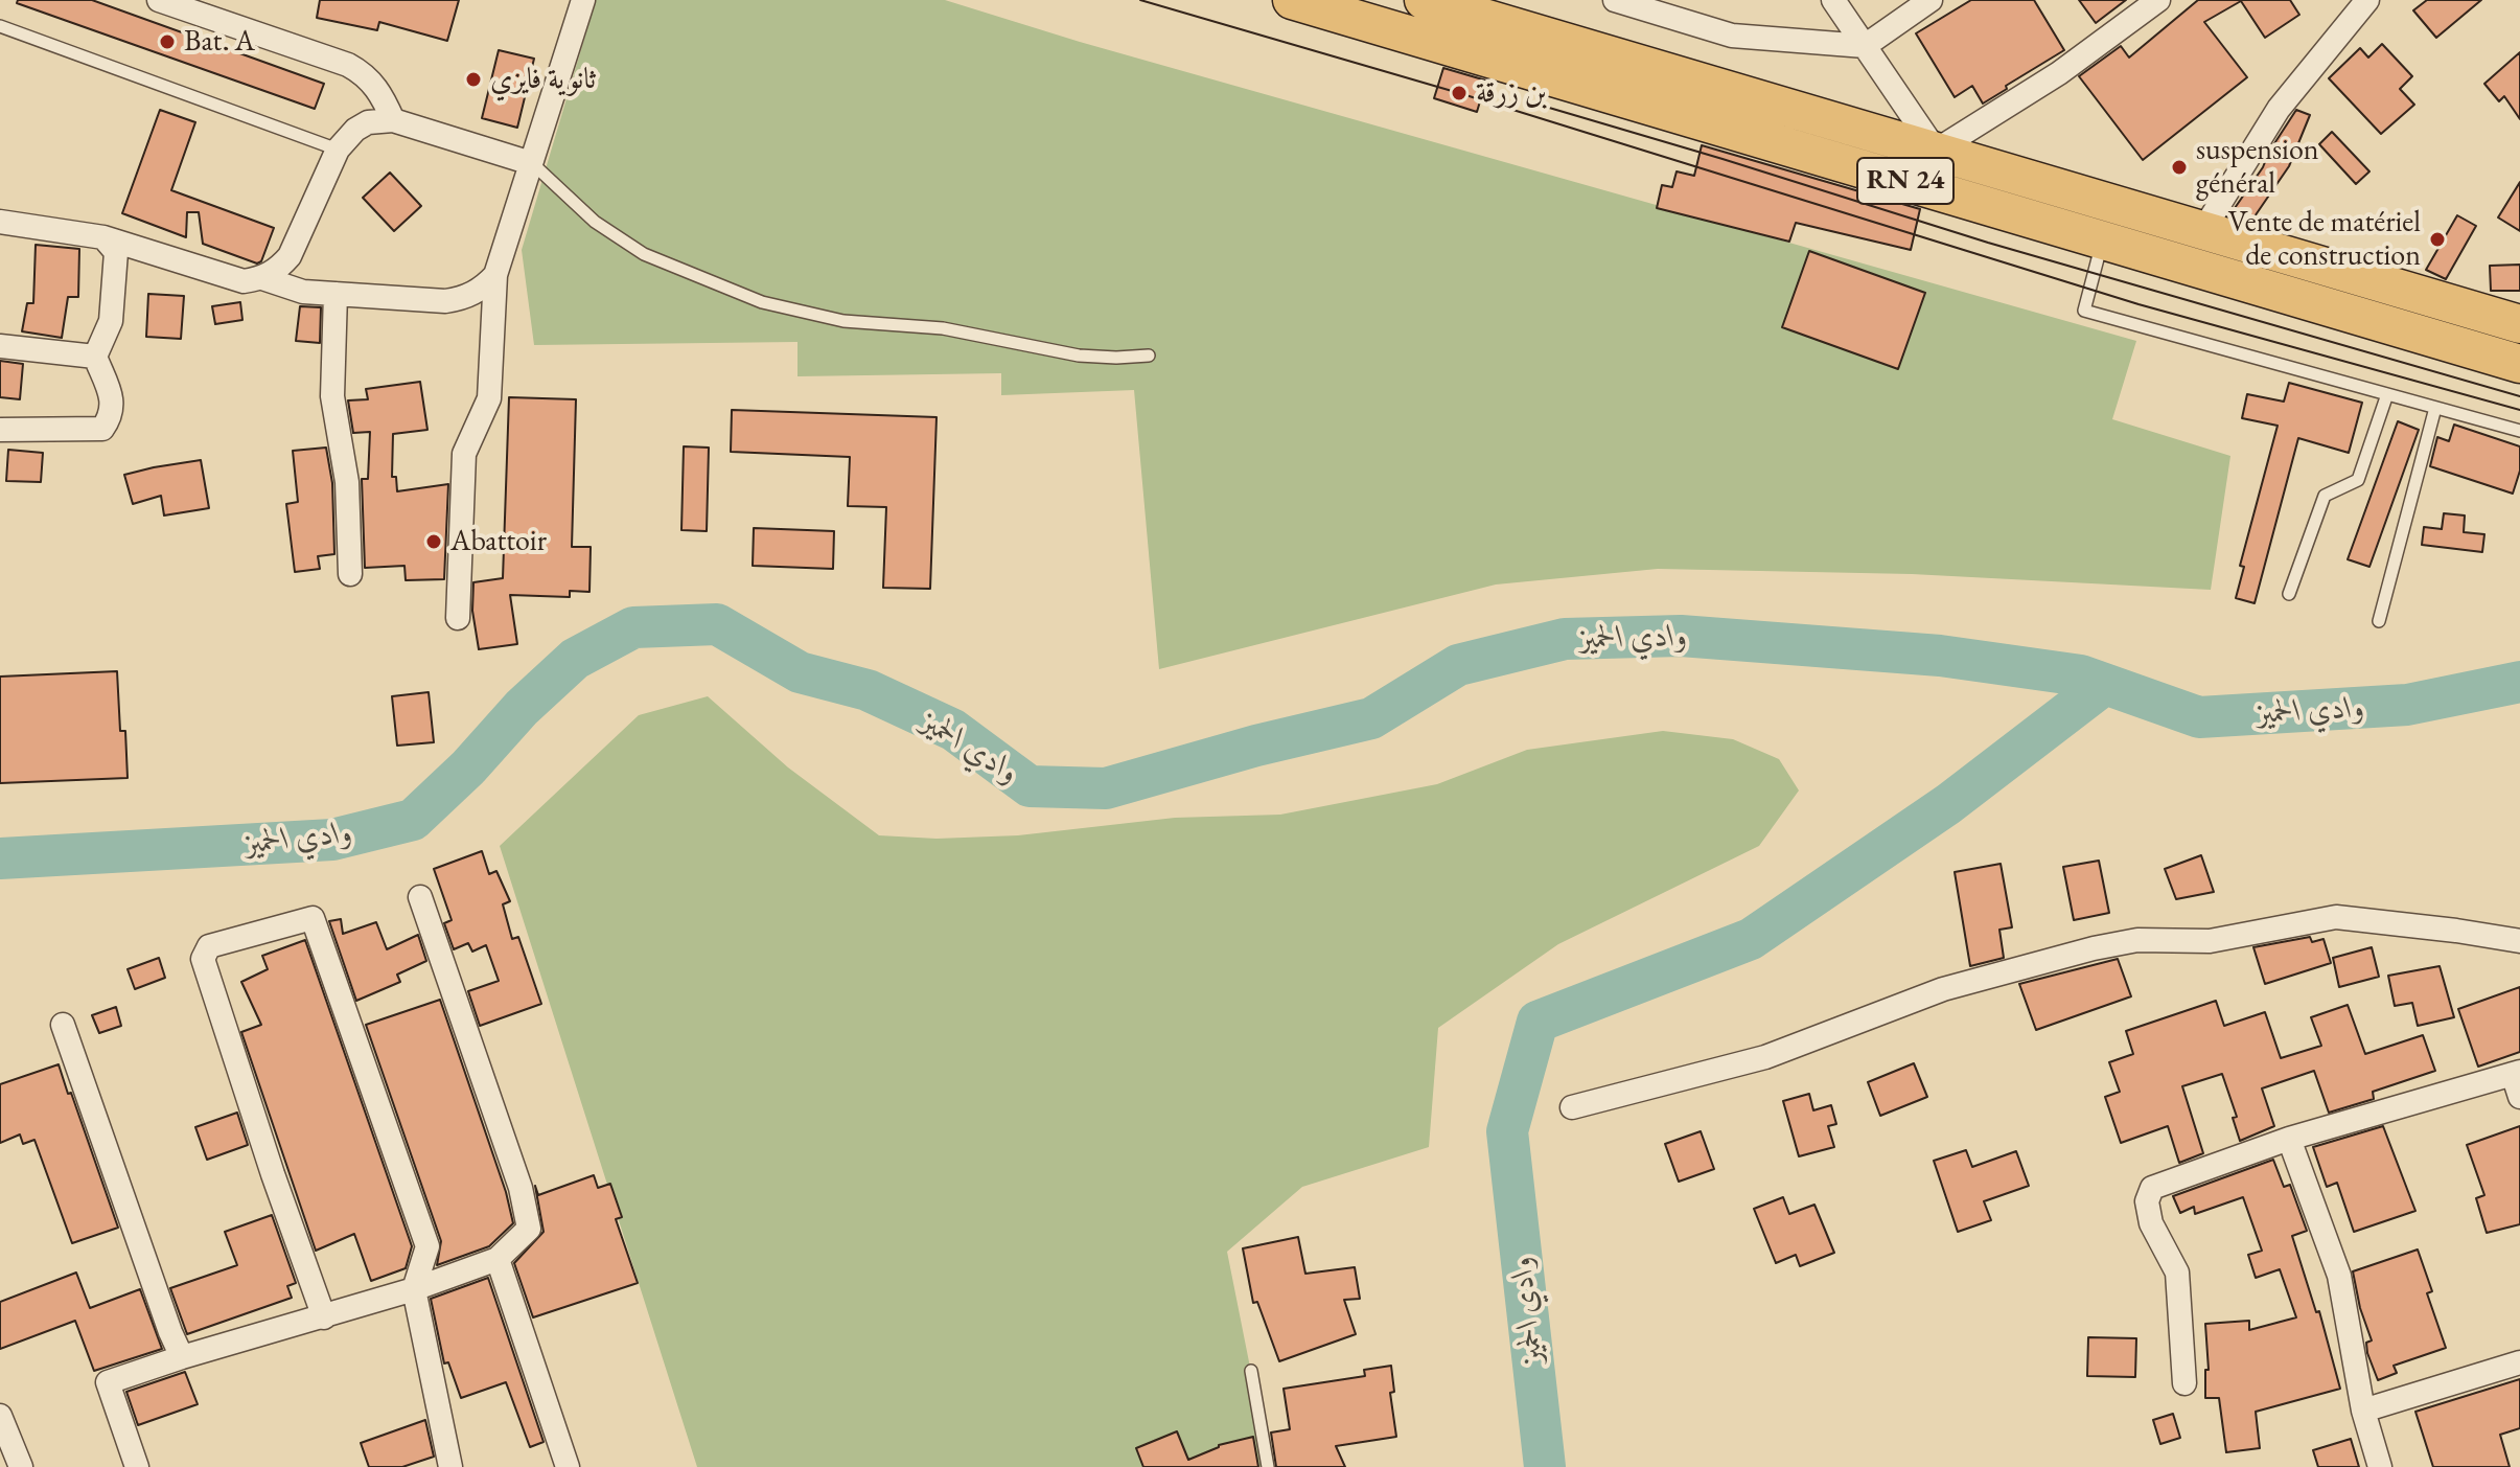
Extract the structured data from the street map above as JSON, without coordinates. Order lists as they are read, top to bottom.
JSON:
{
  "streets": {
    "main road": ["RN 24"]
  },
  "water": ["وادي الحميز"],
  "places": [
    "Bat. A",
    "ثانوية فايزي",
    "بن زرقة",
    "suspension général",
    "Vente de matériel de construction",
    "Abattoir"
  ]
}
